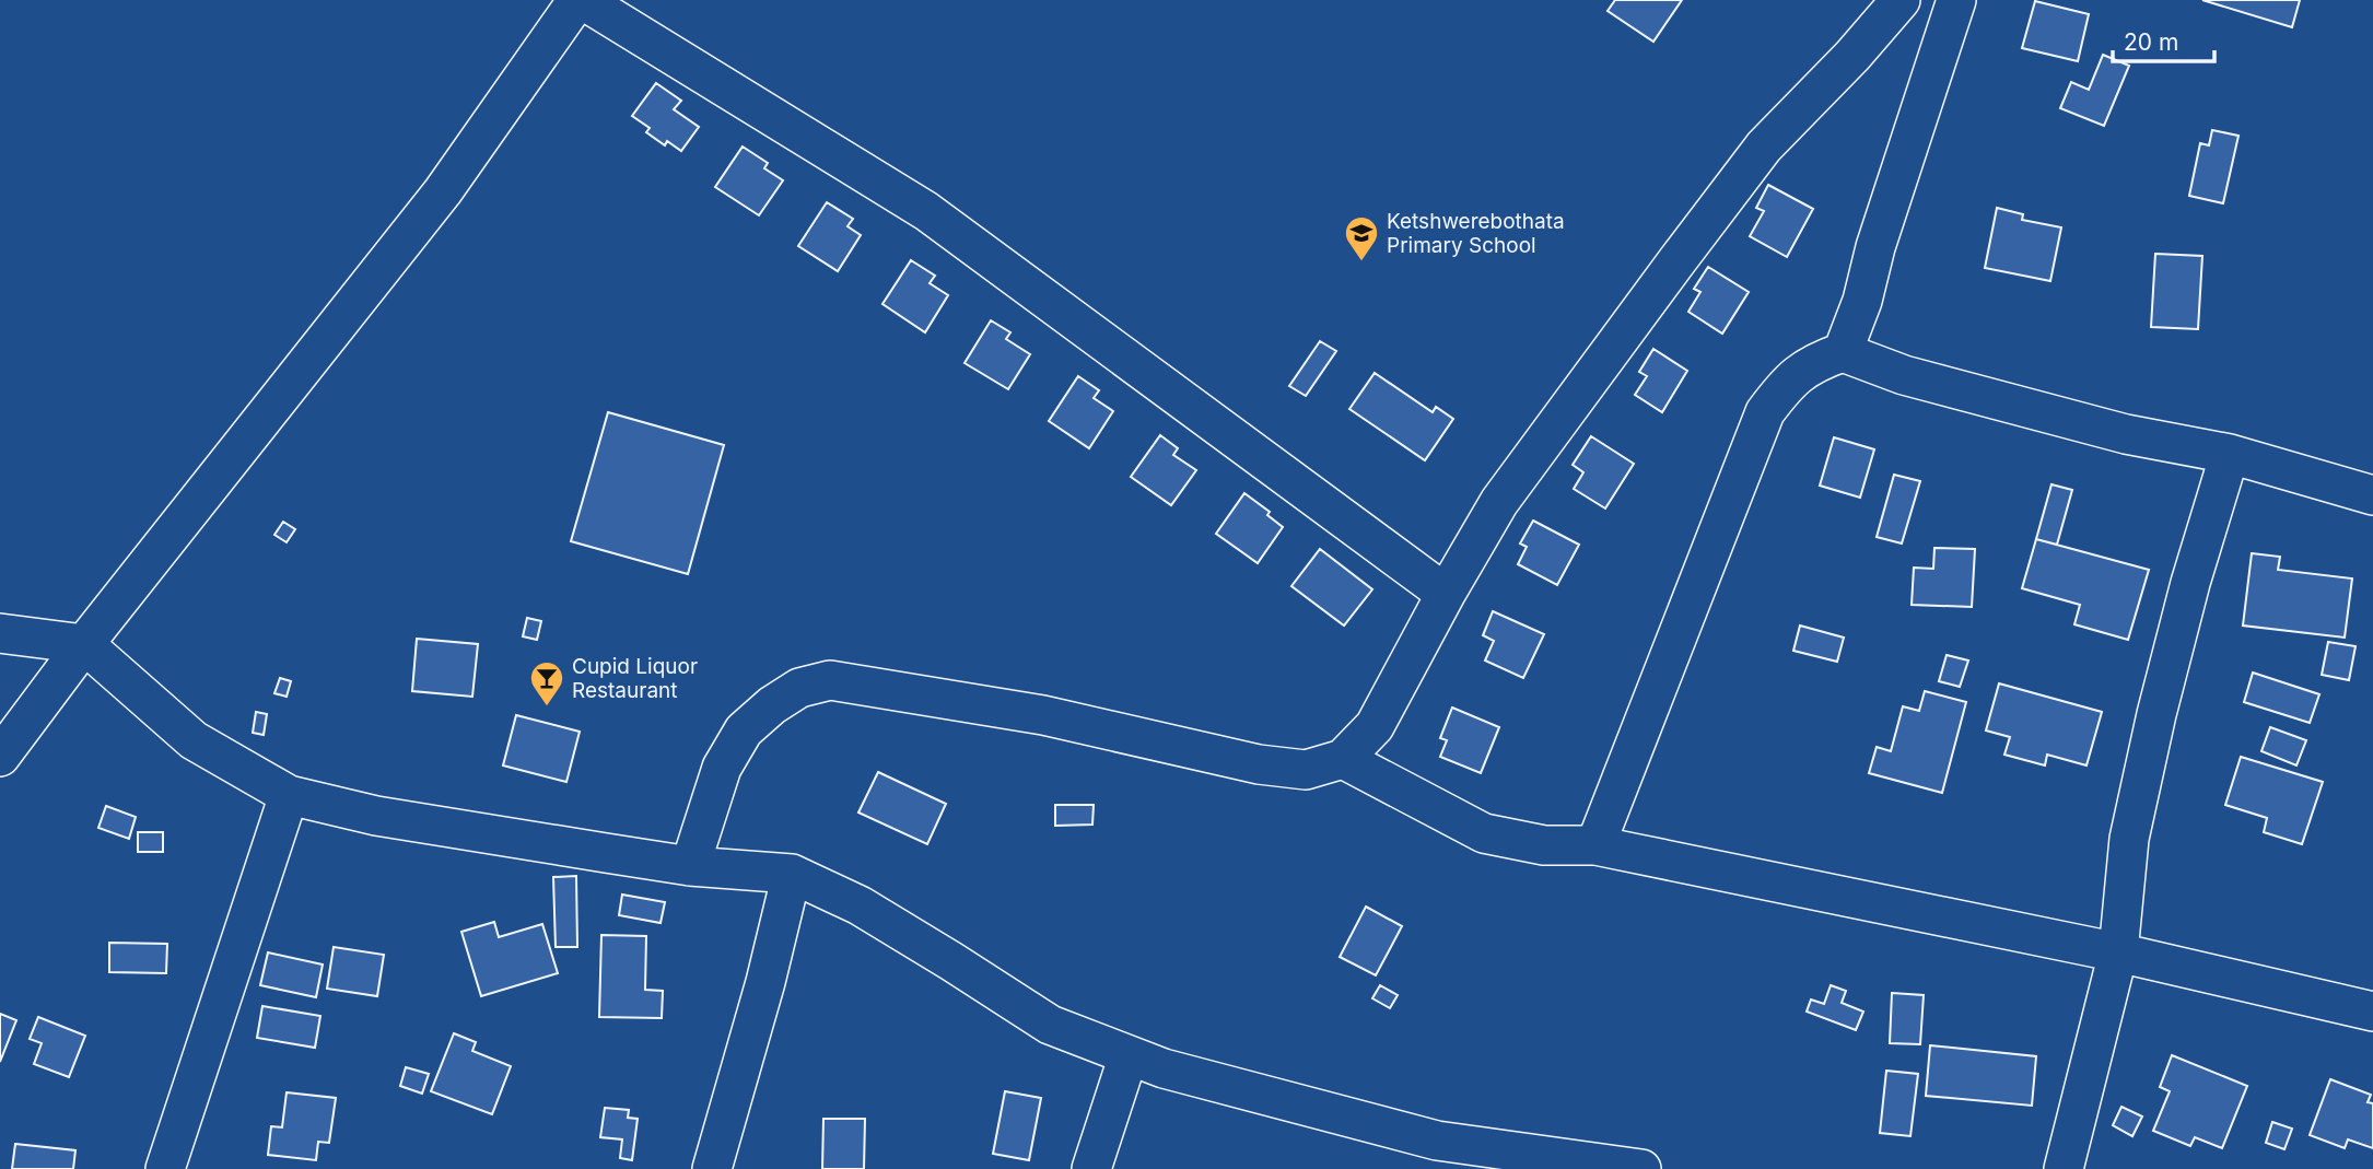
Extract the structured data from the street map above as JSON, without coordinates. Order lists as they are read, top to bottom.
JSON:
{
  "places": {
    "school or university": ["Ketshwerebothata Primary School"],
    "bar": ["Cupid Liquor Restaurant"]
  },
  "scale_bar": "20 m"
}
